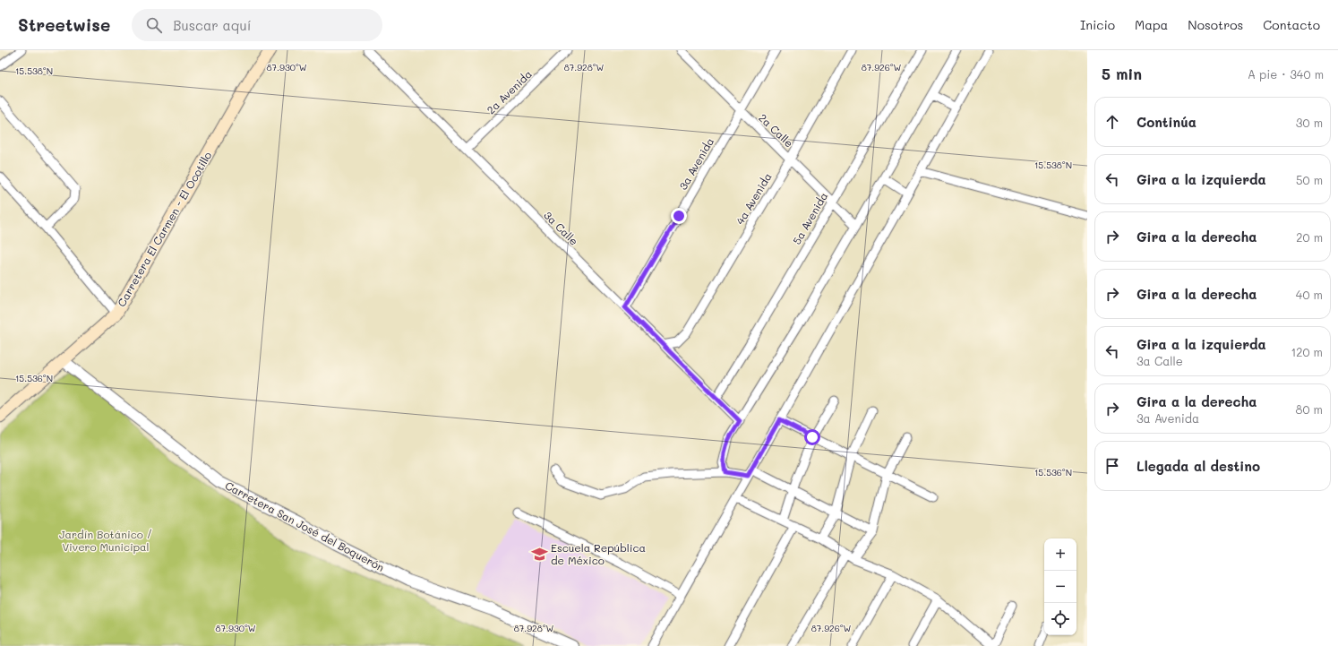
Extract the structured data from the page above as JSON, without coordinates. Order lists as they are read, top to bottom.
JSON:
{
  "streets": {
    "main road": ["Carretera El Carmen - El Ocotillo"],
    "street": [
      "2a Avenida",
      "2a Calle",
      "3a Avenida",
      "4a Avenida",
      "5a Avenida",
      "3a Calle",
      "Carretera San José del Boquerón"
    ]
  },
  "crossings": [
    ["2a Avenida", "3a Calle"],
    ["2a Calle", "3a Avenida"],
    ["2a Calle", "4a Avenida"],
    ["2a Calle", "5a Avenida"],
    ["3a Avenida", "3a Calle"],
    ["4a Avenida", "3a Calle"],
    ["5a Avenida", "3a Calle"],
    ["Carretera El Carmen - El Ocotillo", "Carretera San José del Boquerón"]
  ],
  "parks": ["Jardín Botánico / Vivero Municipal"],
  "places": {
    "school or university": ["Escuela República de México"]
  },
  "page": {
    "header": "Streetwise",
    "search": "Buscar aquí",
    "nav": [
      "Inicio",
      "Mapa",
      "Nosotros",
      "Contacto"
    ],
    "heading": ["5 min", "A pie · 340 m"],
    "list": [
      ["Continúa", "30 m"],
      ["Gira a la izquierda", "50 m"],
      ["Gira a la derecha", "20 m"],
      ["Gira a la derecha", "40 m"],
      ["Gira a la izquierda", "3a Calle", "120 m"],
      ["Gira a la derecha", "3a Avenida", "80 m"],
      "Llegada al destino"
    ],
    "map_buttons": ["+", "−"]
  },
  "coordinates": [
    "87.930°W",
    "87.928°W",
    "87.926°W",
    "15.538°N",
    "15.536°N"
  ]
}
